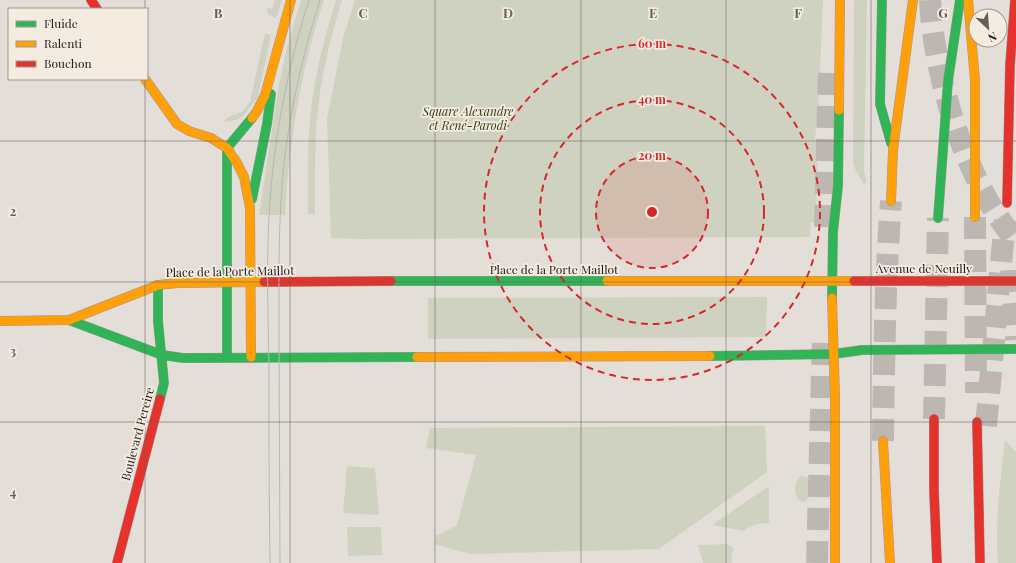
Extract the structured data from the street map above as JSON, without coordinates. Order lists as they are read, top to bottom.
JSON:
{
  "streets": {
    "main road": ["Avenue de Neuilly", "Place de la Porte Maillot", "Boulevard Pereire"]
  },
  "crossings": [
    ["Avenue de Neuilly", "Place de la Porte Maillot"],
    ["Place de la Porte Maillot", "Boulevard Pereire"]
  ],
  "parks": ["Square Alexandre et René-Parodi"],
  "legend": ["Fluide", "Ralenti", "Bouchon"],
  "north": "bottom right",
  "grid": {
    "columns": [
      "B",
      "C",
      "D",
      "E",
      "F",
      "G"
    ],
    "rows": ["2", "3", "4"]
  },
  "rings": ["60 m", "40 m", "20 m"]
}
